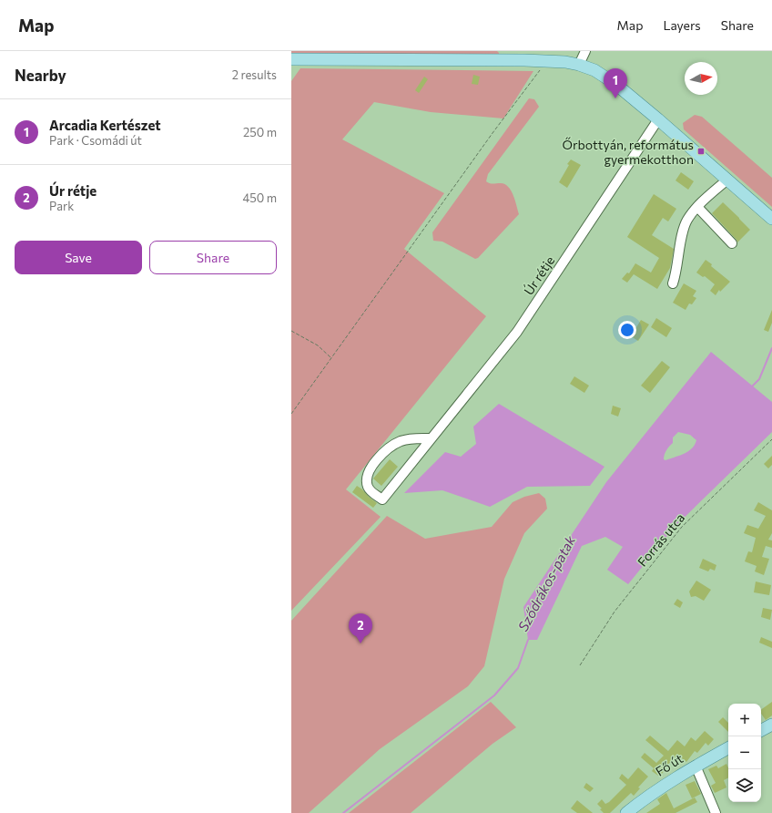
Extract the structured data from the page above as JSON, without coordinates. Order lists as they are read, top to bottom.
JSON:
{
  "streets": {
    "main road": ["Fő út"],
    "street": ["Úr rétje"],
    "path": ["Forrás utca"]
  },
  "water": ["Sződrákos-patak"],
  "places": {
    "transit": ["Őrbottyán, református gyermekotthon"]
  },
  "north": "right",
  "page": {
    "header": "Map",
    "nav": ["Map", "Layers", "Share"],
    "heading": ["Nearby", "2 results"],
    "pins": ["1", "2"],
    "list": [
      {
        "mark": "1",
        "name": "Arcadia Kertészet",
        "note": "Park · Csomádi út",
        "value": "250 m"
      },
      {
        "mark": "2",
        "name": "Úr rétje",
        "note": "Park",
        "value": "450 m"
      }
    ],
    "buttons": ["Save", "Share"],
    "map_buttons": ["+", "−"]
  }
}
